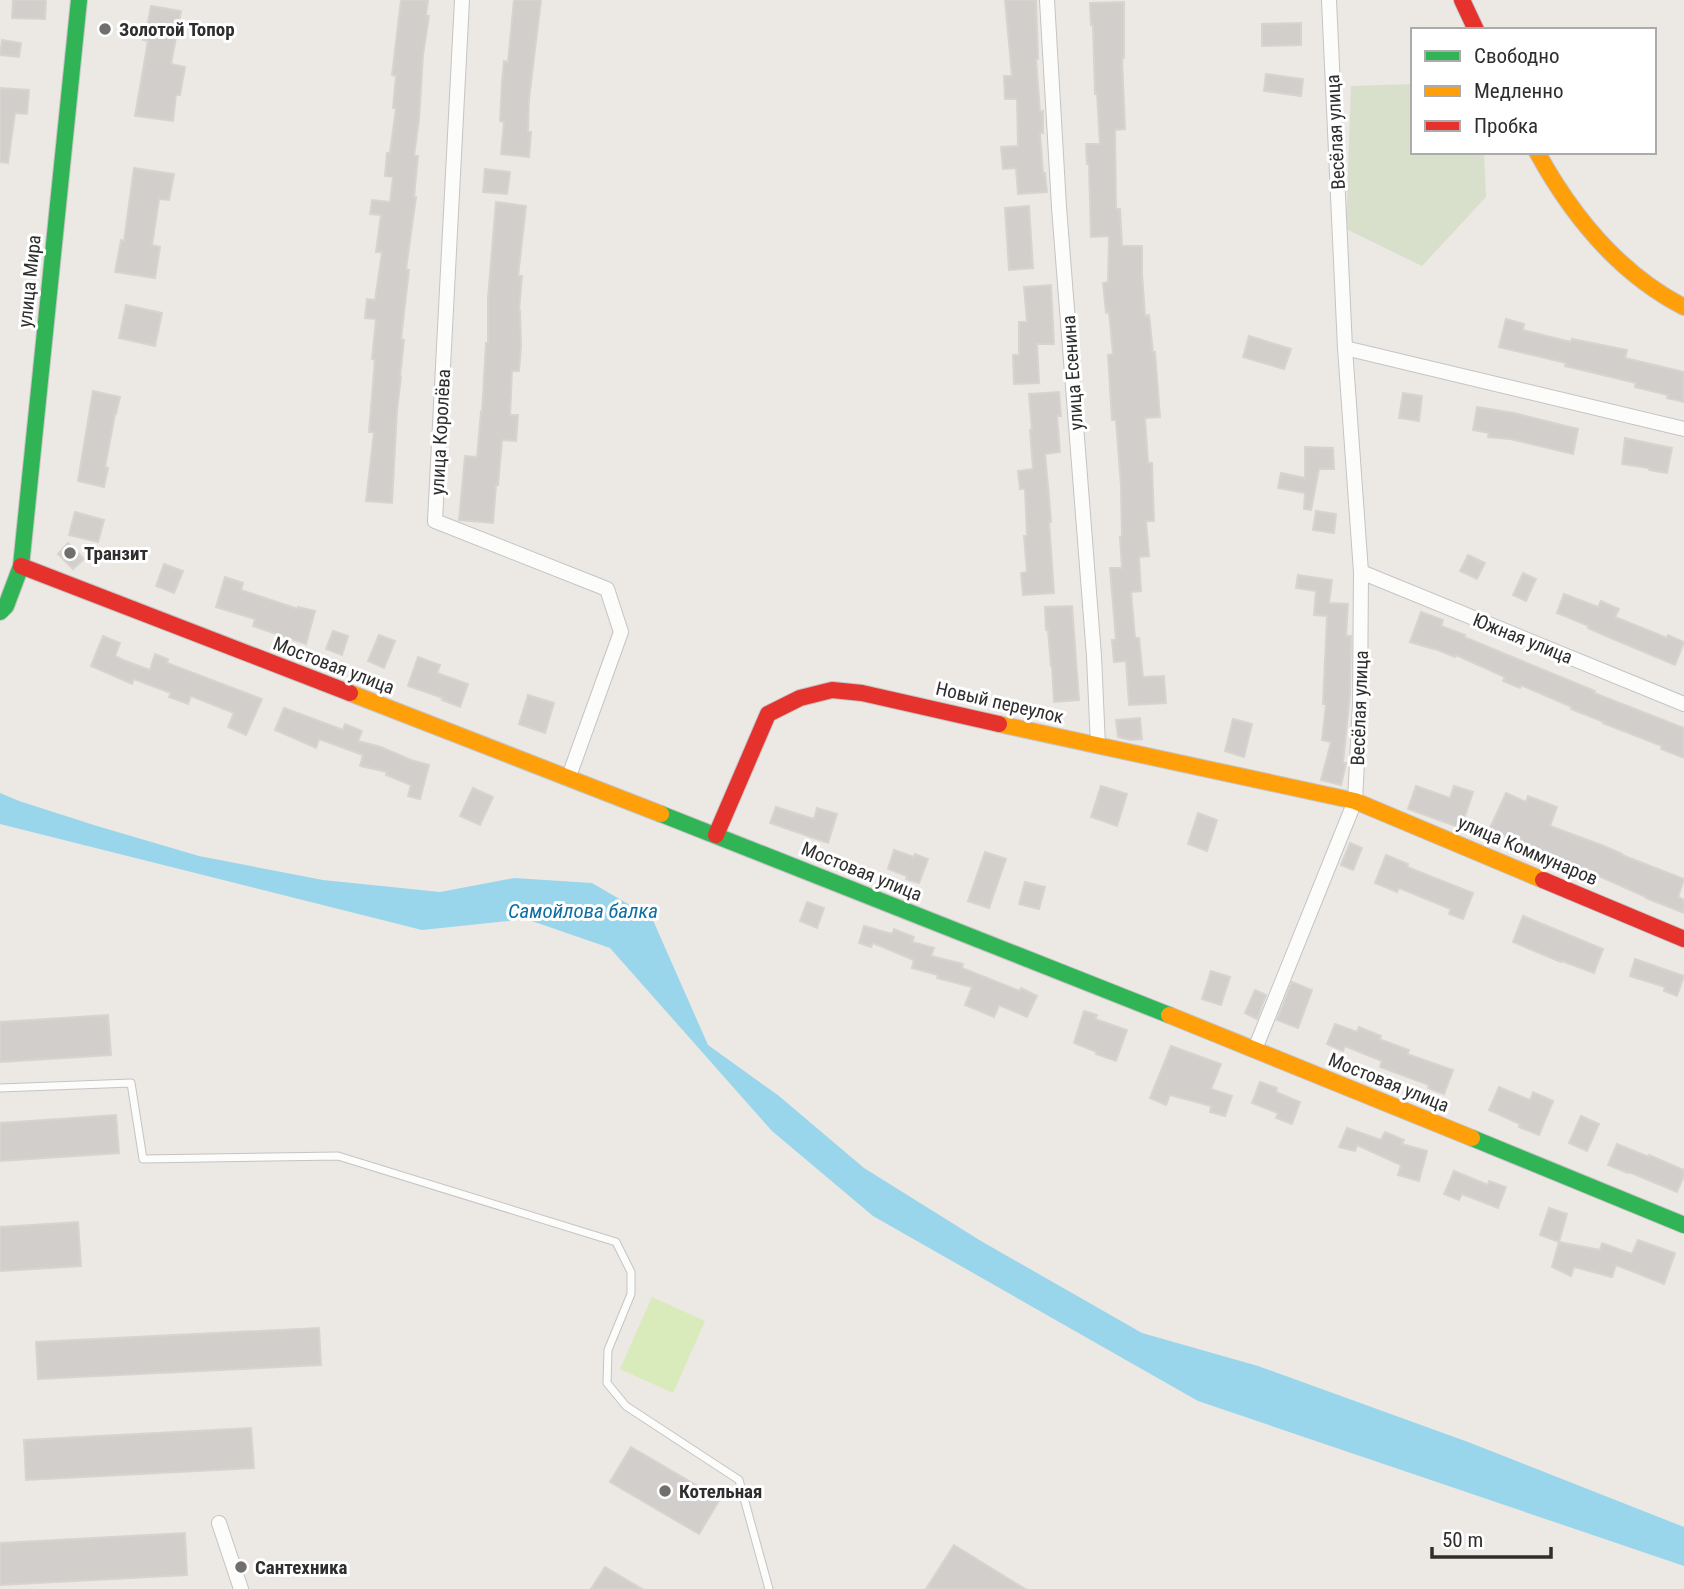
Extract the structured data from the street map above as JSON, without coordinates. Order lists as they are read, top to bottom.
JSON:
{
  "streets": {
    "street": [
      "Весёлая улица",
      "улица Мира",
      "улица Есенина",
      "улица Королёва",
      "Южная улица",
      "Мостовая улица",
      "Новый переулок",
      "улица Коммунаров"
    ]
  },
  "crossings": [
    ["Весёлая улица", "Южная улица"],
    ["Весёлая улица", "Мостовая улица"],
    ["Весёлая улица", "Новый переулок"],
    ["Весёлая улица", "улица Коммунаров"],
    ["улица Мира", "Мостовая улица"],
    ["улица Есенина", "Новый переулок"],
    ["улица Королёва", "Мостовая улица"],
    ["Мостовая улица", "Новый переулок"],
    ["Новый переулок", "улица Коммунаров"]
  ],
  "water": ["Самойлова балка"],
  "places": [
    "Золотой Топор",
    "Транзит",
    "Котельная",
    "Сантехника"
  ],
  "legend": ["Свободно", "Медленно", "Пробка"],
  "scale_bar": "50 m"
}
